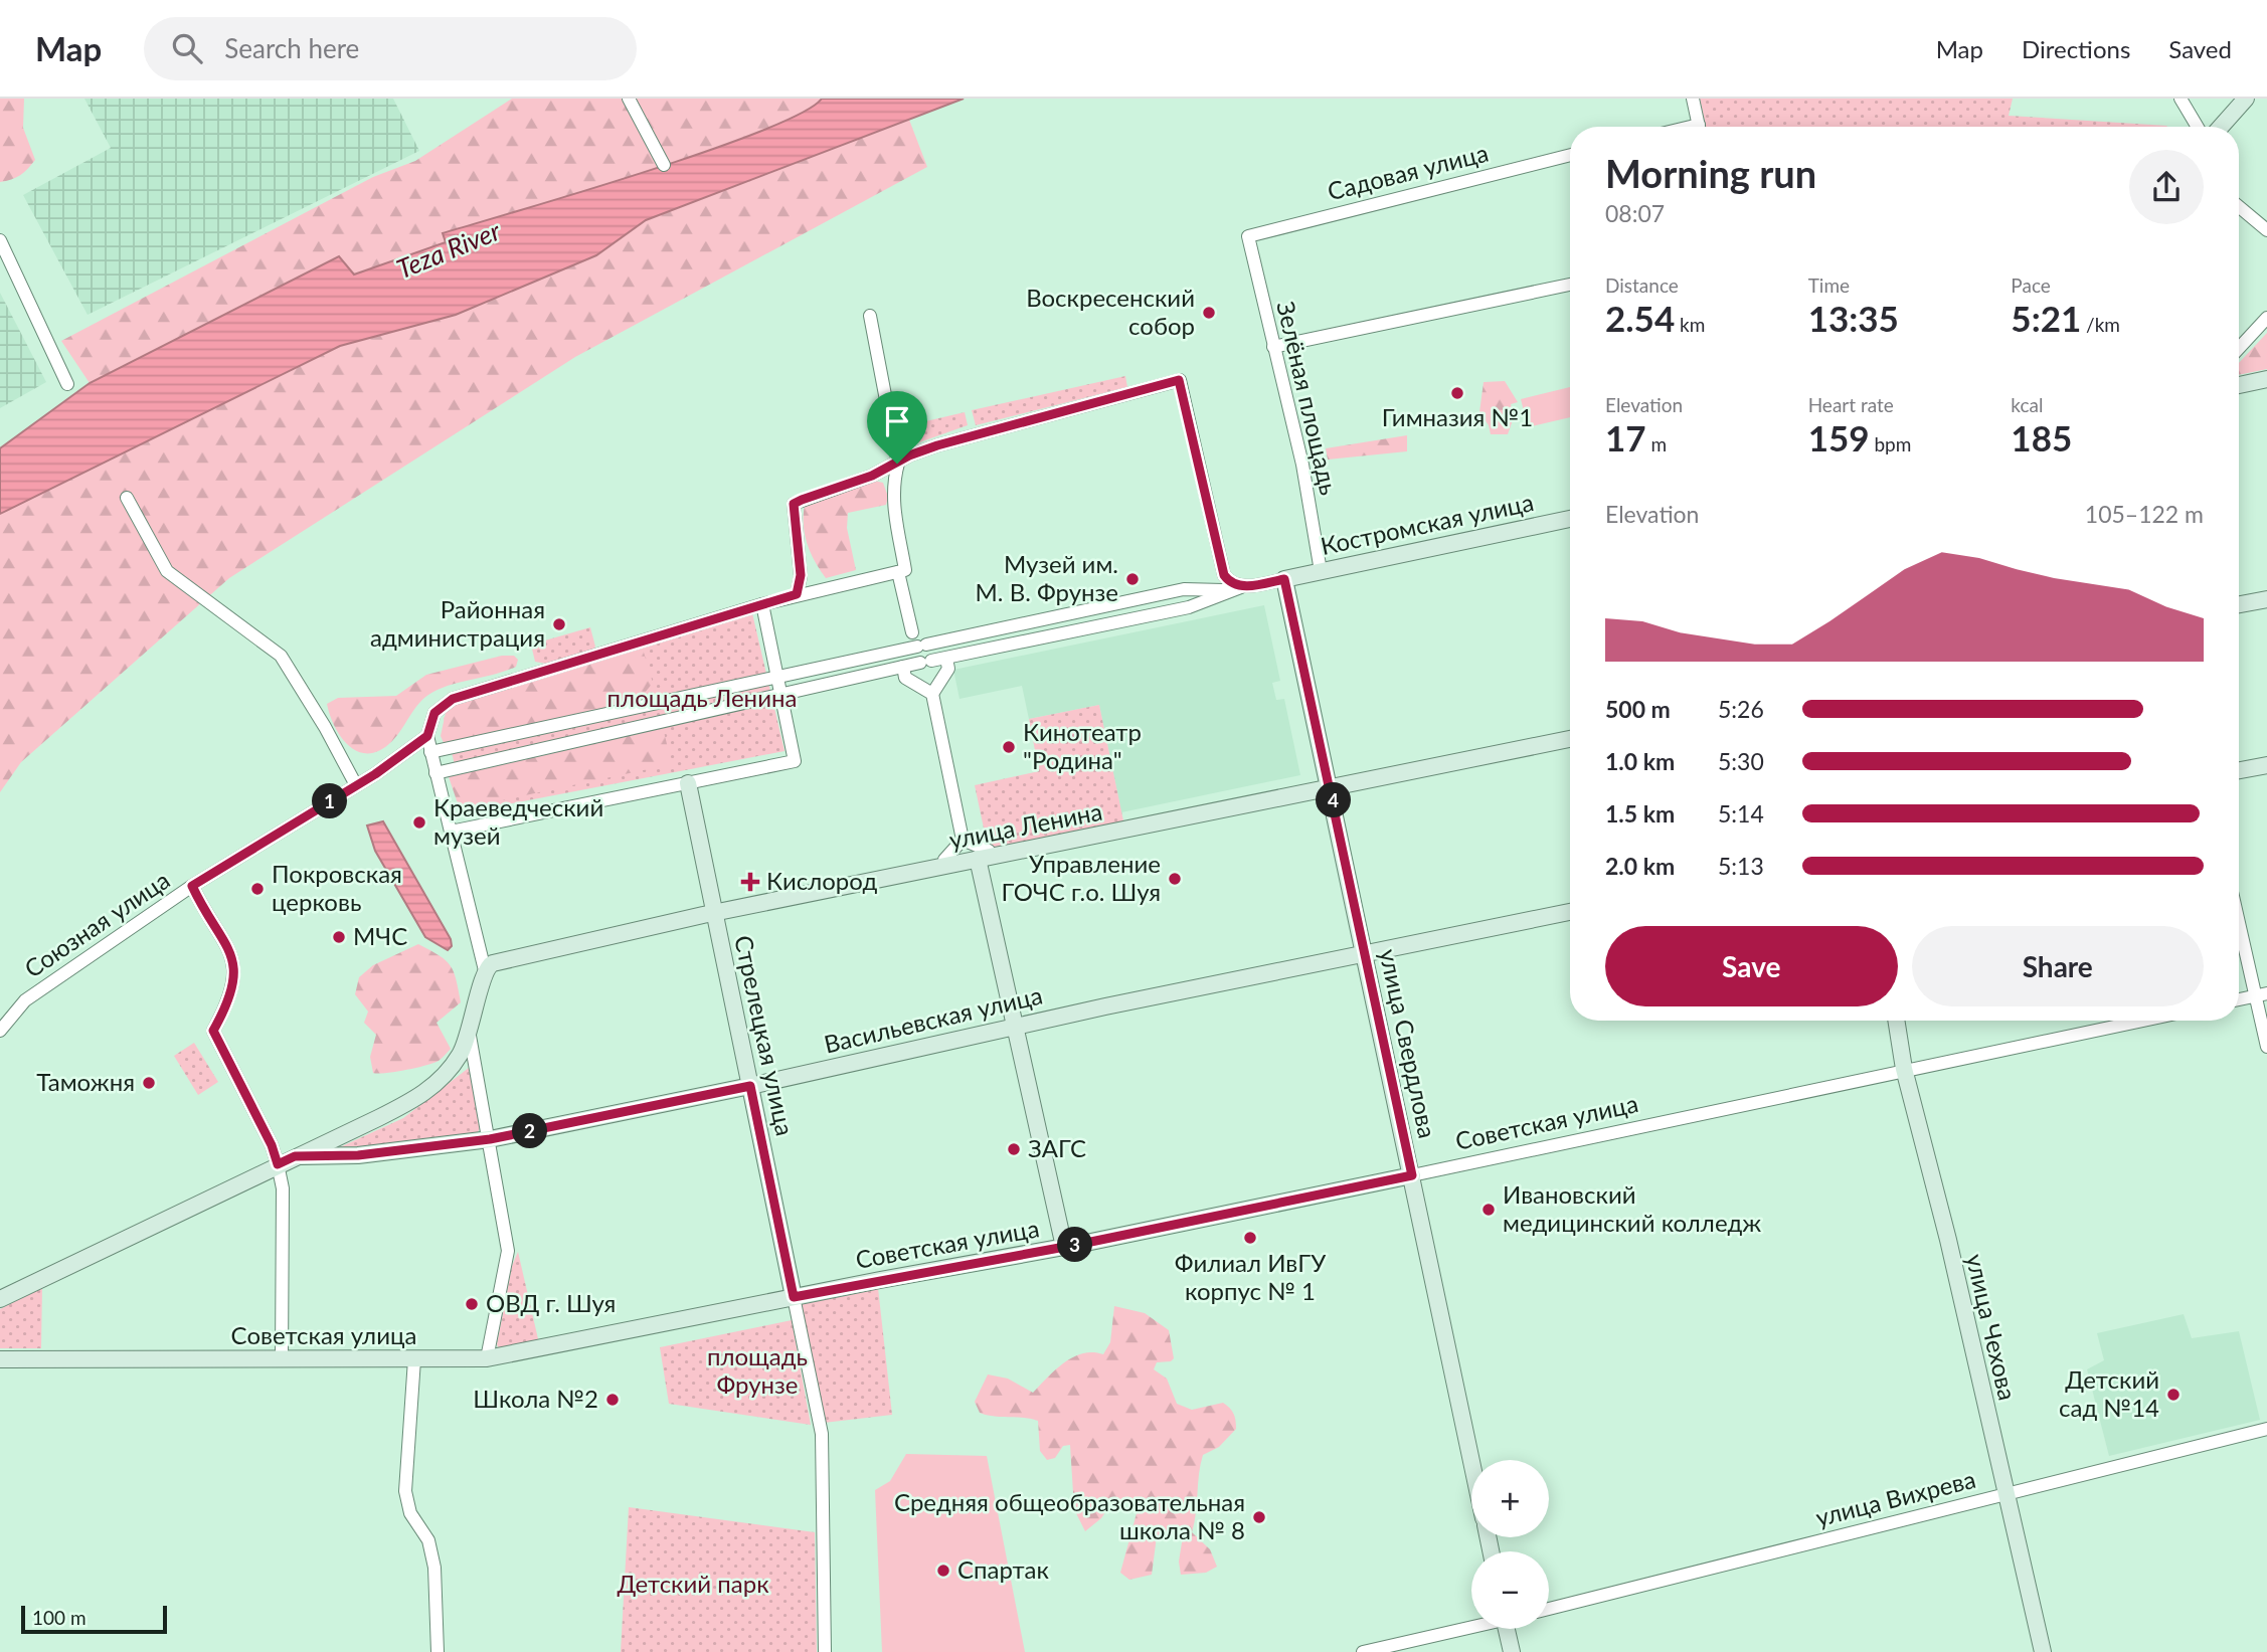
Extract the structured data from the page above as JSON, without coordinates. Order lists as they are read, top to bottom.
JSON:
{
  "streets": {
    "street": [
      "Садовая улица",
      "Зелёная площадь",
      "Костромская улица",
      "улица Ленина",
      "Союзная улица",
      "Васильевская улица",
      "Стрелецкая улица",
      "улица Свердлова",
      "Советская улица",
      "улица Чехова",
      "улица Вихрева"
    ]
  },
  "crossings": [
    ["Садовая улица", "Зелёная площадь"],
    ["Зелёная площадь", "Костромская улица"],
    ["Костромская улица", "улица Свердлова"],
    ["улица Ленина", "Стрелецкая улица"],
    ["улица Ленина", "улица Свердлова"],
    ["Васильевская улица", "Стрелецкая улица"],
    ["Васильевская улица", "улица Свердлова"],
    ["Стрелецкая улица", "Советская улица"],
    ["улица Свердлова", "Советская улица"],
    ["Советская улица", "улица Чехова"],
    ["улица Чехова", "улица Вихрева"]
  ],
  "water": ["Teza River"],
  "parks": ["площадь Ленина", "площадь Фрунзе", "Детский парк"],
  "places": {
    "other": [
      "Воскресенский собор",
      "Гимназия №1",
      "Музей им. М. В. Фрунзе",
      "Районная администрация",
      "Кинотеатр \"Родина\"",
      "Краеведческий музей",
      "Управление ГОЧС г.о. Шуя",
      "Покровская церковь",
      "МЧС",
      "Таможня",
      "ЗАГС",
      "Ивановский медицинский колледж",
      "Филиал ИвГУ корпус № 1",
      "ОВД г. Шуя",
      "Детский сад №14",
      "Школа №2",
      "Средняя общеобразовательная школа № 8",
      "Спартак"
    ],
    "health": ["Кислород"]
  },
  "scale_bar": "100 m",
  "page": {
    "header": "Map",
    "search": "Search here",
    "nav": ["Map", "Directions", "Saved"],
    "heading": ["Morning run", "08:07"],
    "stats": [
      ["Distance", "2.54 km"],
      ["Time", "13:35"],
      ["Pace", "5:21 /km"],
      ["Elevation", "17 m"],
      ["Heart rate", "159 bpm"],
      ["kcal", "185"]
    ],
    "chart": ["Elevation", "105–122 m"],
    "list": [
      {
        "name": "500 m",
        "note": "5:26"
      },
      {
        "name": "1.0 km",
        "note": "5:30"
      },
      {
        "name": "1.5 km",
        "note": "5:14"
      },
      {
        "name": "2.0 km",
        "note": "5:13"
      }
    ],
    "pins": [
      "4",
      "1",
      "2",
      "3"
    ],
    "buttons": ["Save", "Share"],
    "map_buttons": ["+", "−"],
    "scale": "100 m"
  }
}
